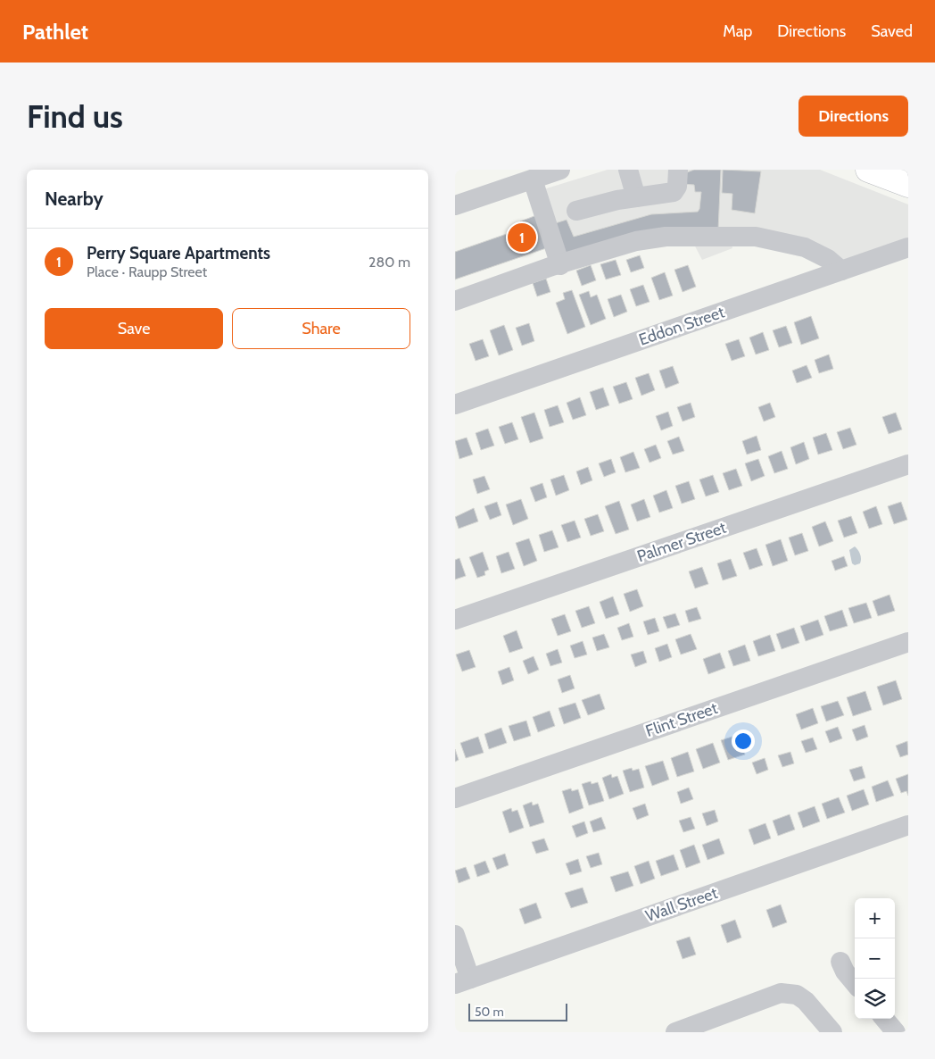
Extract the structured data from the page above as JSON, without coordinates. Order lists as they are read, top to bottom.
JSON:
{
  "streets": {
    "street": [
      "Eddon Street",
      "Palmer Street",
      "Flint Street",
      "Wall Street"
    ]
  },
  "scale_bar": "50 m",
  "page": {
    "header": "Pathlet",
    "nav": ["Map", "Directions", "Saved"],
    "buttons": [
      "Directions",
      ["Save", "Share"]
    ],
    "title": "Find us",
    "heading": "Nearby",
    "pins": "1",
    "list": [
      {
        "mark": "1",
        "name": "Perry Square Apartments",
        "note": "Place · Raupp Street",
        "value": "280 m"
      }
    ],
    "map_buttons": ["+", "−"],
    "scale": "50 m"
  }
}
